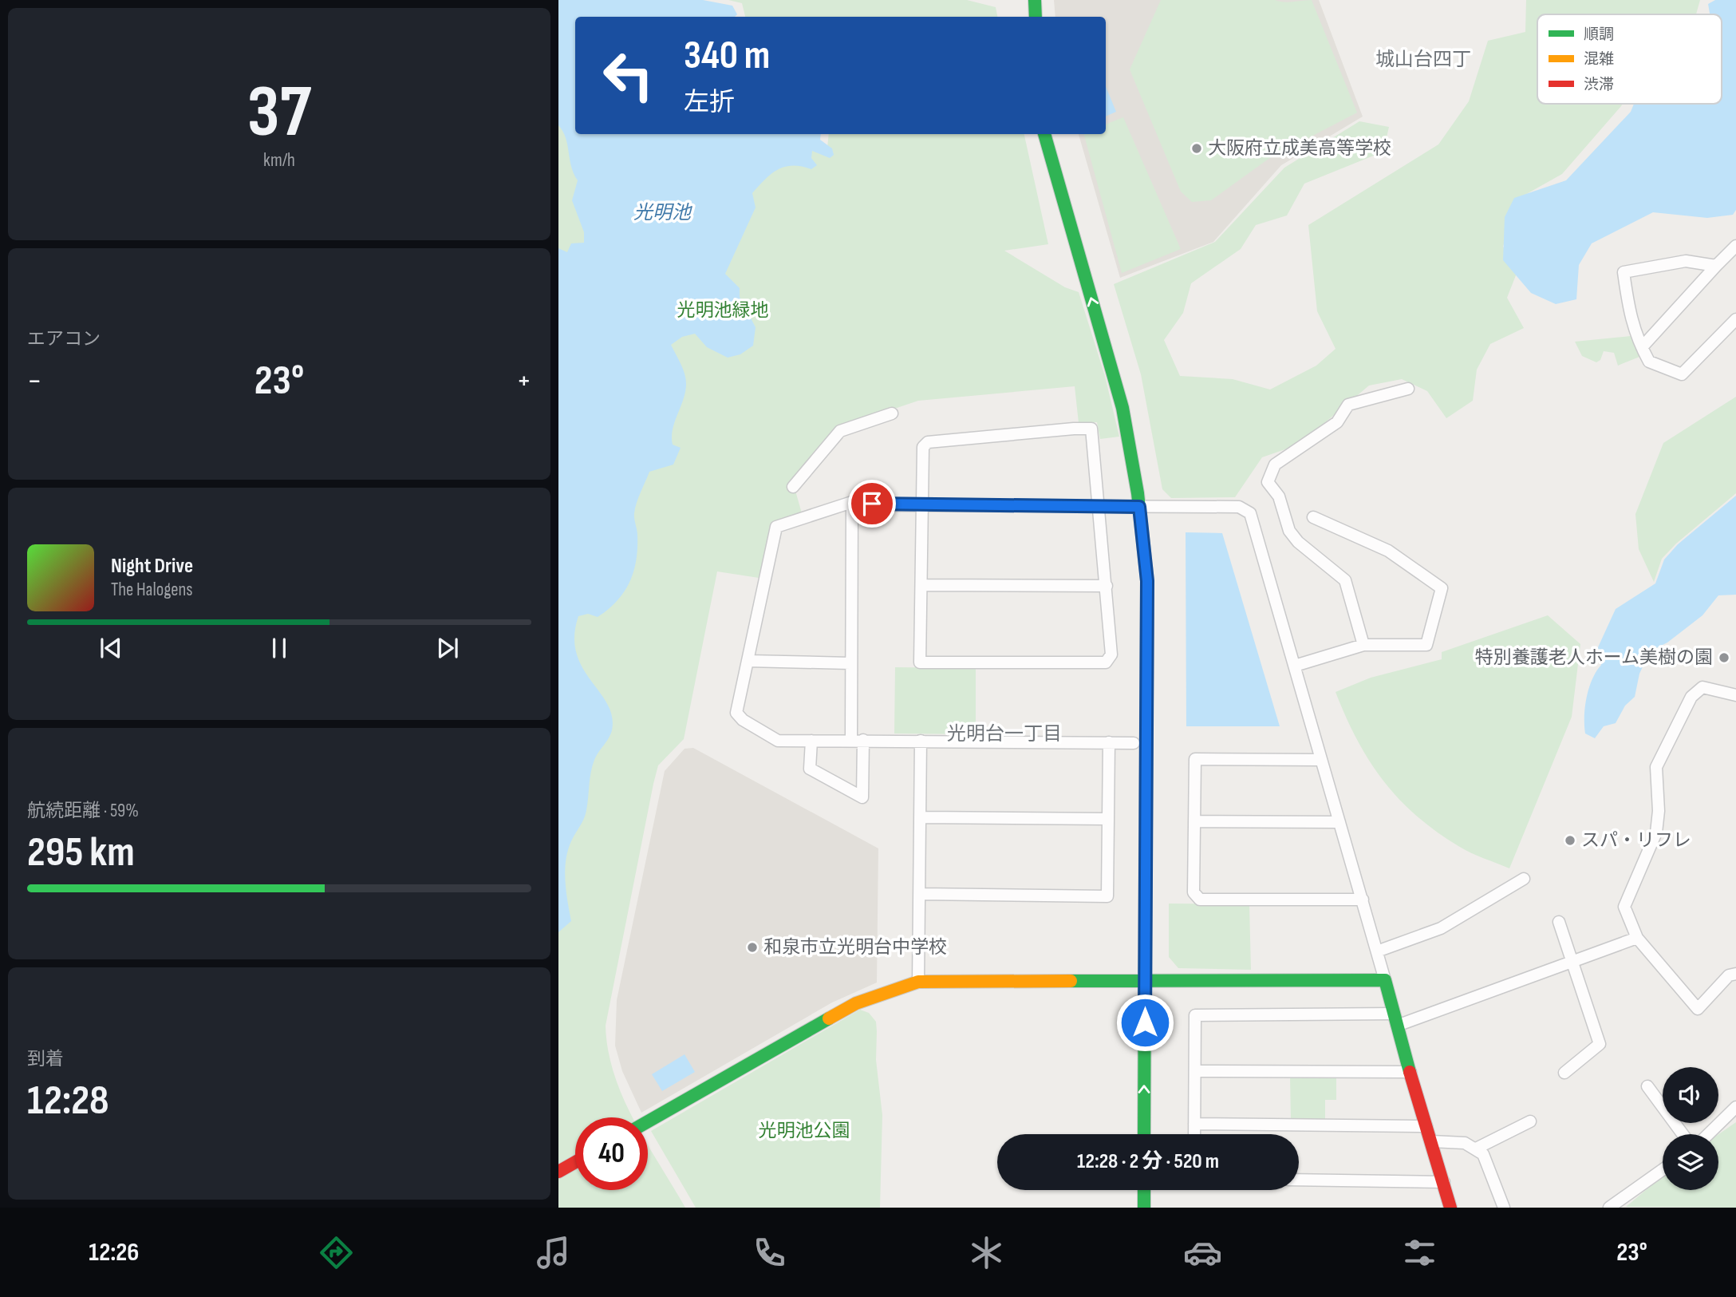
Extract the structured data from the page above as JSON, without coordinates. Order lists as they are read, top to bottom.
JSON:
{
  "districts": ["城山台四丁", "光明台一丁目"],
  "water": ["光明池"],
  "parks": ["光明池緑地", "光明池公園"],
  "places": [
    "大阪府立成美高等学校",
    "特別養護老人ホーム美樹の園",
    "スパ・リフレ",
    "和泉市立光明台中学校"
  ],
  "legend": ["順調", "混雑", "渋滞"],
  "page": {
    "tile": [
      ["37", "km/h"],
      "エアコン",
      ["航続距離 · 59%", "295 km"],
      ["到着", "12:28"]
    ],
    "turn": ["340 m", "左折"],
    "heat": ["−", "23°", "+"],
    "song": ["Night Drive", "The Halogens"],
    "limit": "40",
    "trip": "12:28 · 2 分 · 520 m",
    "tabs": ["12:26", "23°"]
  }
}
